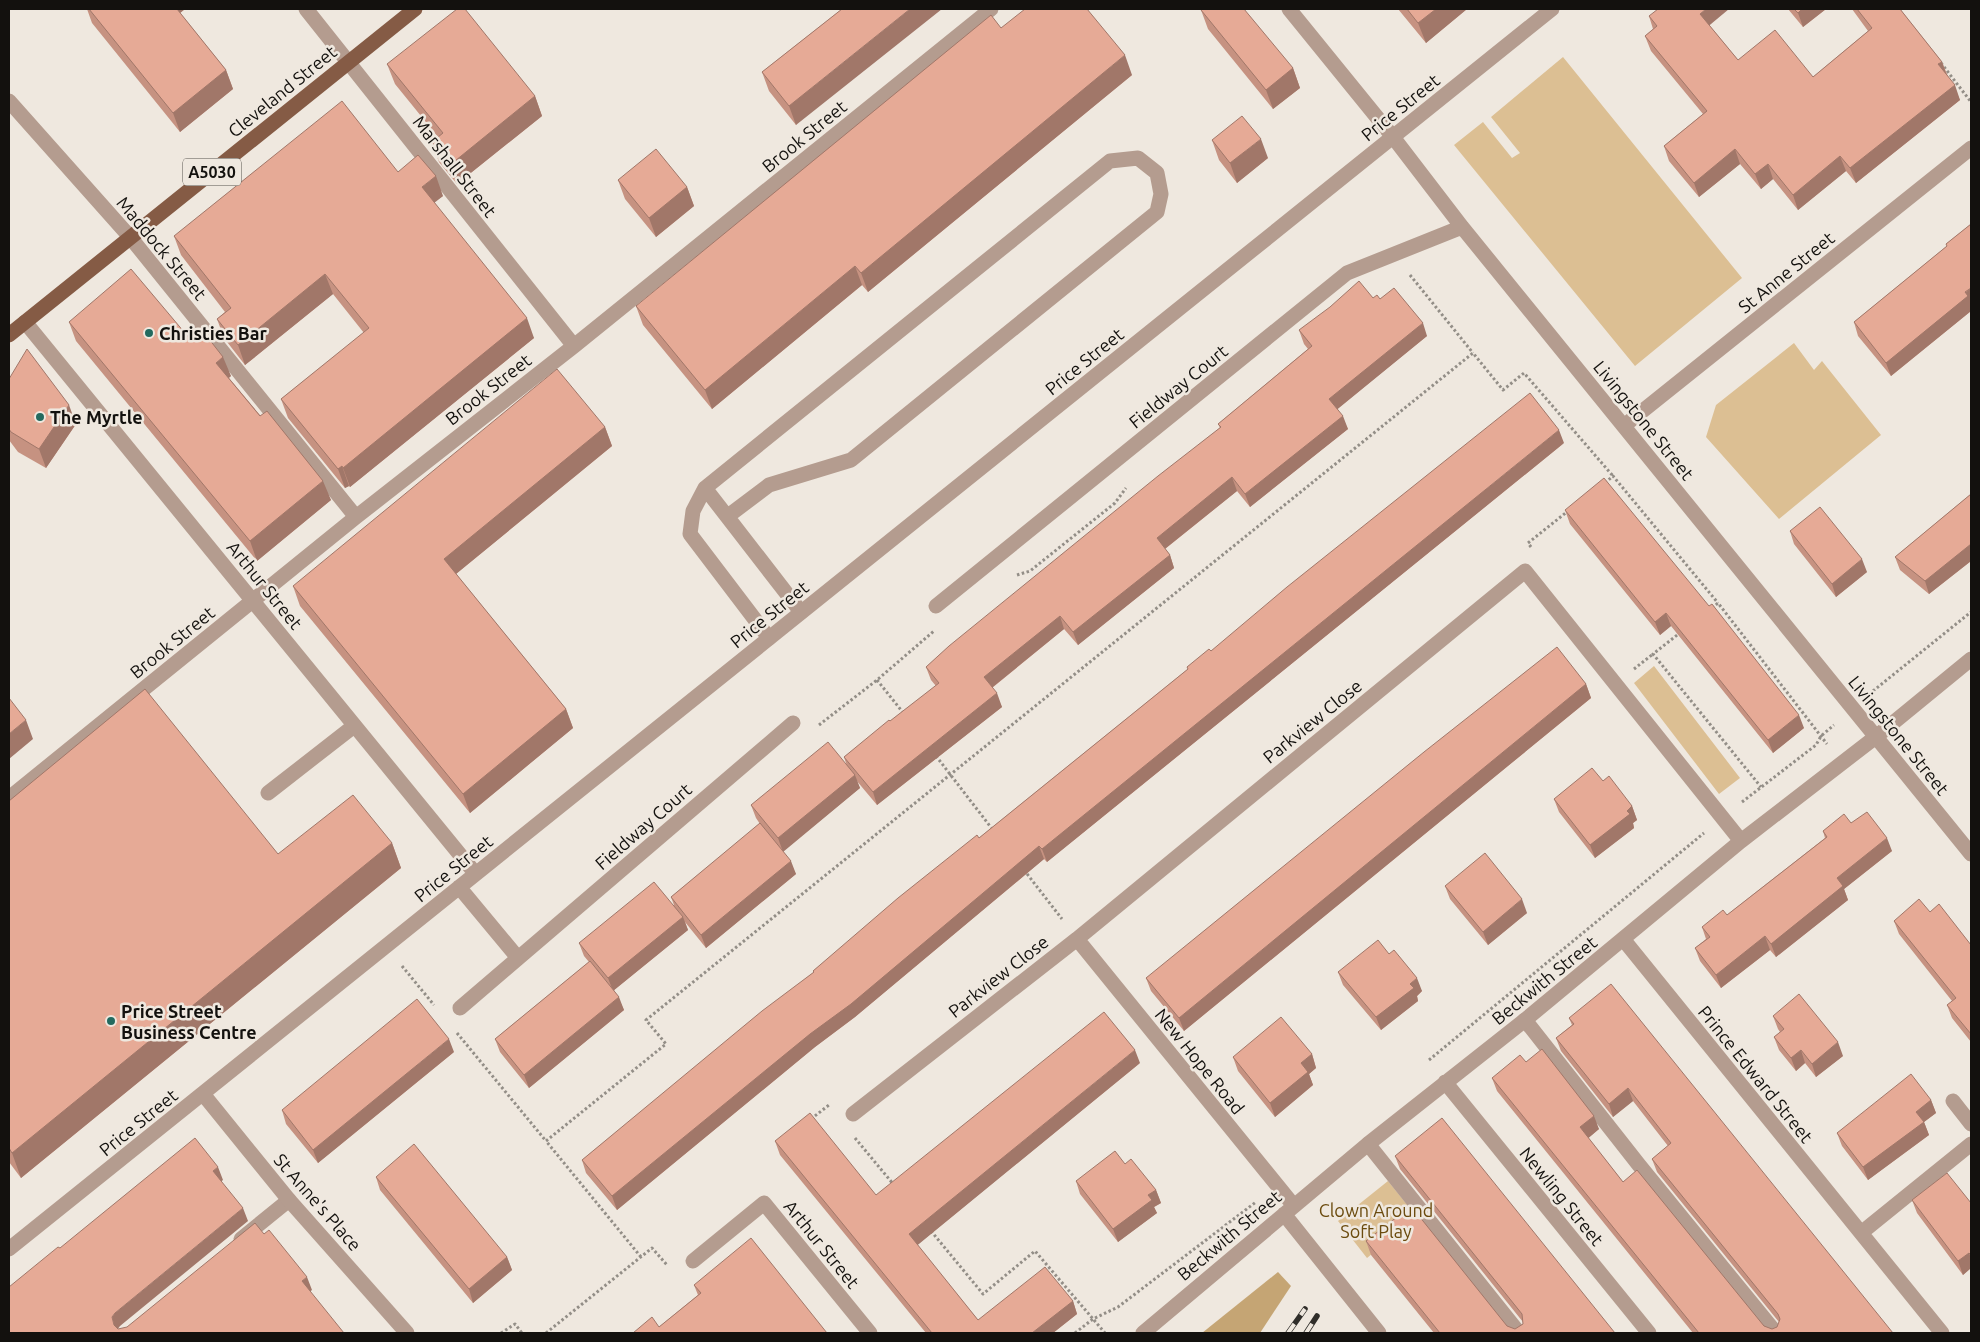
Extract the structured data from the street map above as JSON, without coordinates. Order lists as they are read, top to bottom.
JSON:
{
  "streets": {
    "main road": ["Cleveland Street", "A5030"],
    "street": [
      "Price Street",
      "Brook Street",
      "Marshall Street",
      "Maddock Street",
      "St Anne Street",
      "Fieldway Court",
      "Livingstone Street",
      "Arthur Street",
      "Parkview Close",
      "Beckwith Street",
      "New Hope Road",
      "Prince Edward Street",
      "Newling Street",
      "St Anne's Place"
    ]
  },
  "crossings": [
    ["Cleveland Street", "Marshall Street"],
    ["Cleveland Street", "Maddock Street"],
    ["Cleveland Street", "Arthur Street"],
    ["Price Street", "Livingstone Street"],
    ["Price Street", "Arthur Street"],
    ["Price Street", "St Anne's Place"],
    ["Brook Street", "Marshall Street"],
    ["Brook Street", "Maddock Street"],
    ["Brook Street", "Arthur Street"],
    ["St Anne Street", "Livingstone Street"],
    ["Fieldway Court", "Livingstone Street"],
    ["Livingstone Street", "Beckwith Street"],
    ["Parkview Close", "Beckwith Street"],
    ["Parkview Close", "New Hope Road"],
    ["Beckwith Street", "New Hope Road"],
    ["Beckwith Street", "Prince Edward Street"],
    ["Beckwith Street", "Newling Street"]
  ],
  "parks": ["Clown Around Soft Play"],
  "places": ["Christies Bar", "The Myrtle", "Price Street Business Centre"]
}
